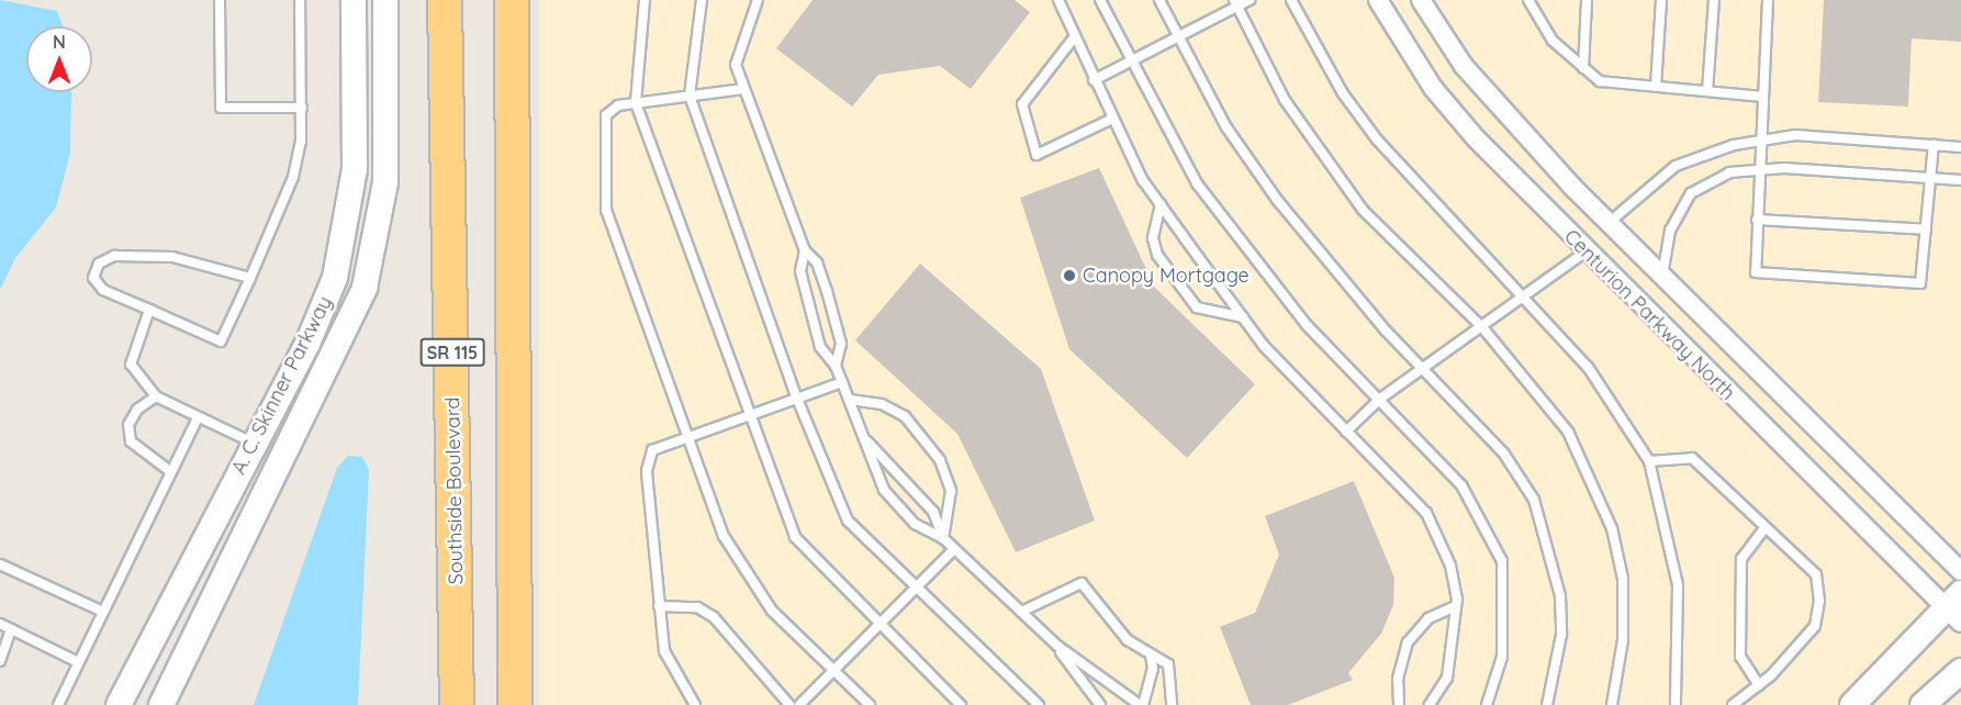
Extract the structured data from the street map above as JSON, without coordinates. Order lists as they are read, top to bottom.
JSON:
{
  "streets": {
    "highway": ["SR 115", "Southside Boulevard"],
    "main road": ["A. C. Skinner Parkway"],
    "street": ["Centurion Parkway North"]
  },
  "places": ["Canopy Mortgage"],
  "north": "top"
}
